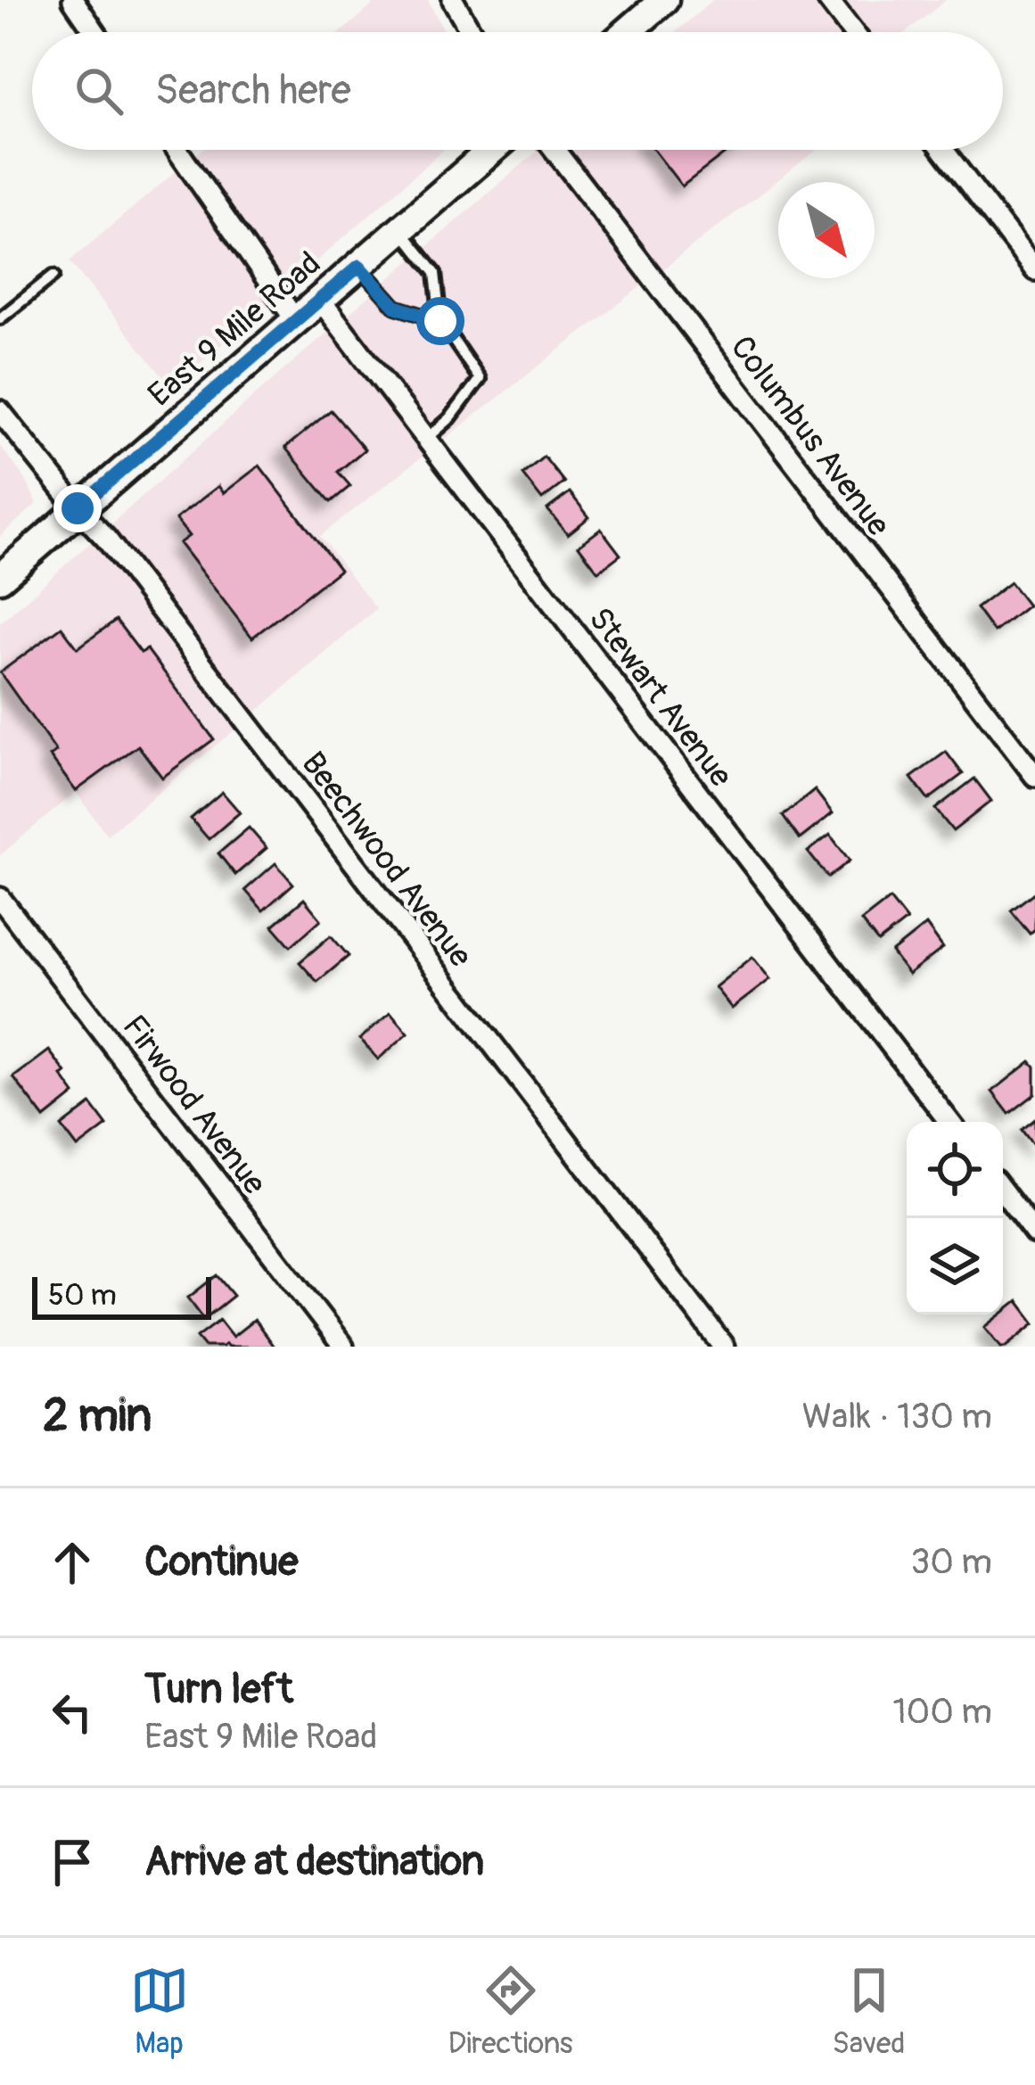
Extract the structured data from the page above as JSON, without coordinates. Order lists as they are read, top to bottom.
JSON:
{
  "streets": {
    "main road": ["East 9 Mile Road"],
    "street": [
      "Columbus Avenue",
      "Stewart Avenue",
      "Beechwood Avenue",
      "Firwood Avenue"
    ]
  },
  "crossings": [
    ["East 9 Mile Road", "Stewart Avenue"],
    ["East 9 Mile Road", "Beechwood Avenue"]
  ],
  "scale_bar": "50 m",
  "north": "bottom right",
  "page": {
    "search": "Search here",
    "scale": "50 m",
    "heading": ["2 min", "Walk · 130 m"],
    "list": [
      ["Continue", "30 m"],
      ["Turn left", "East 9 Mile Road", "100 m"],
      "Arrive at destination"
    ],
    "nav": ["Map", "Directions", "Saved"]
  }
}
